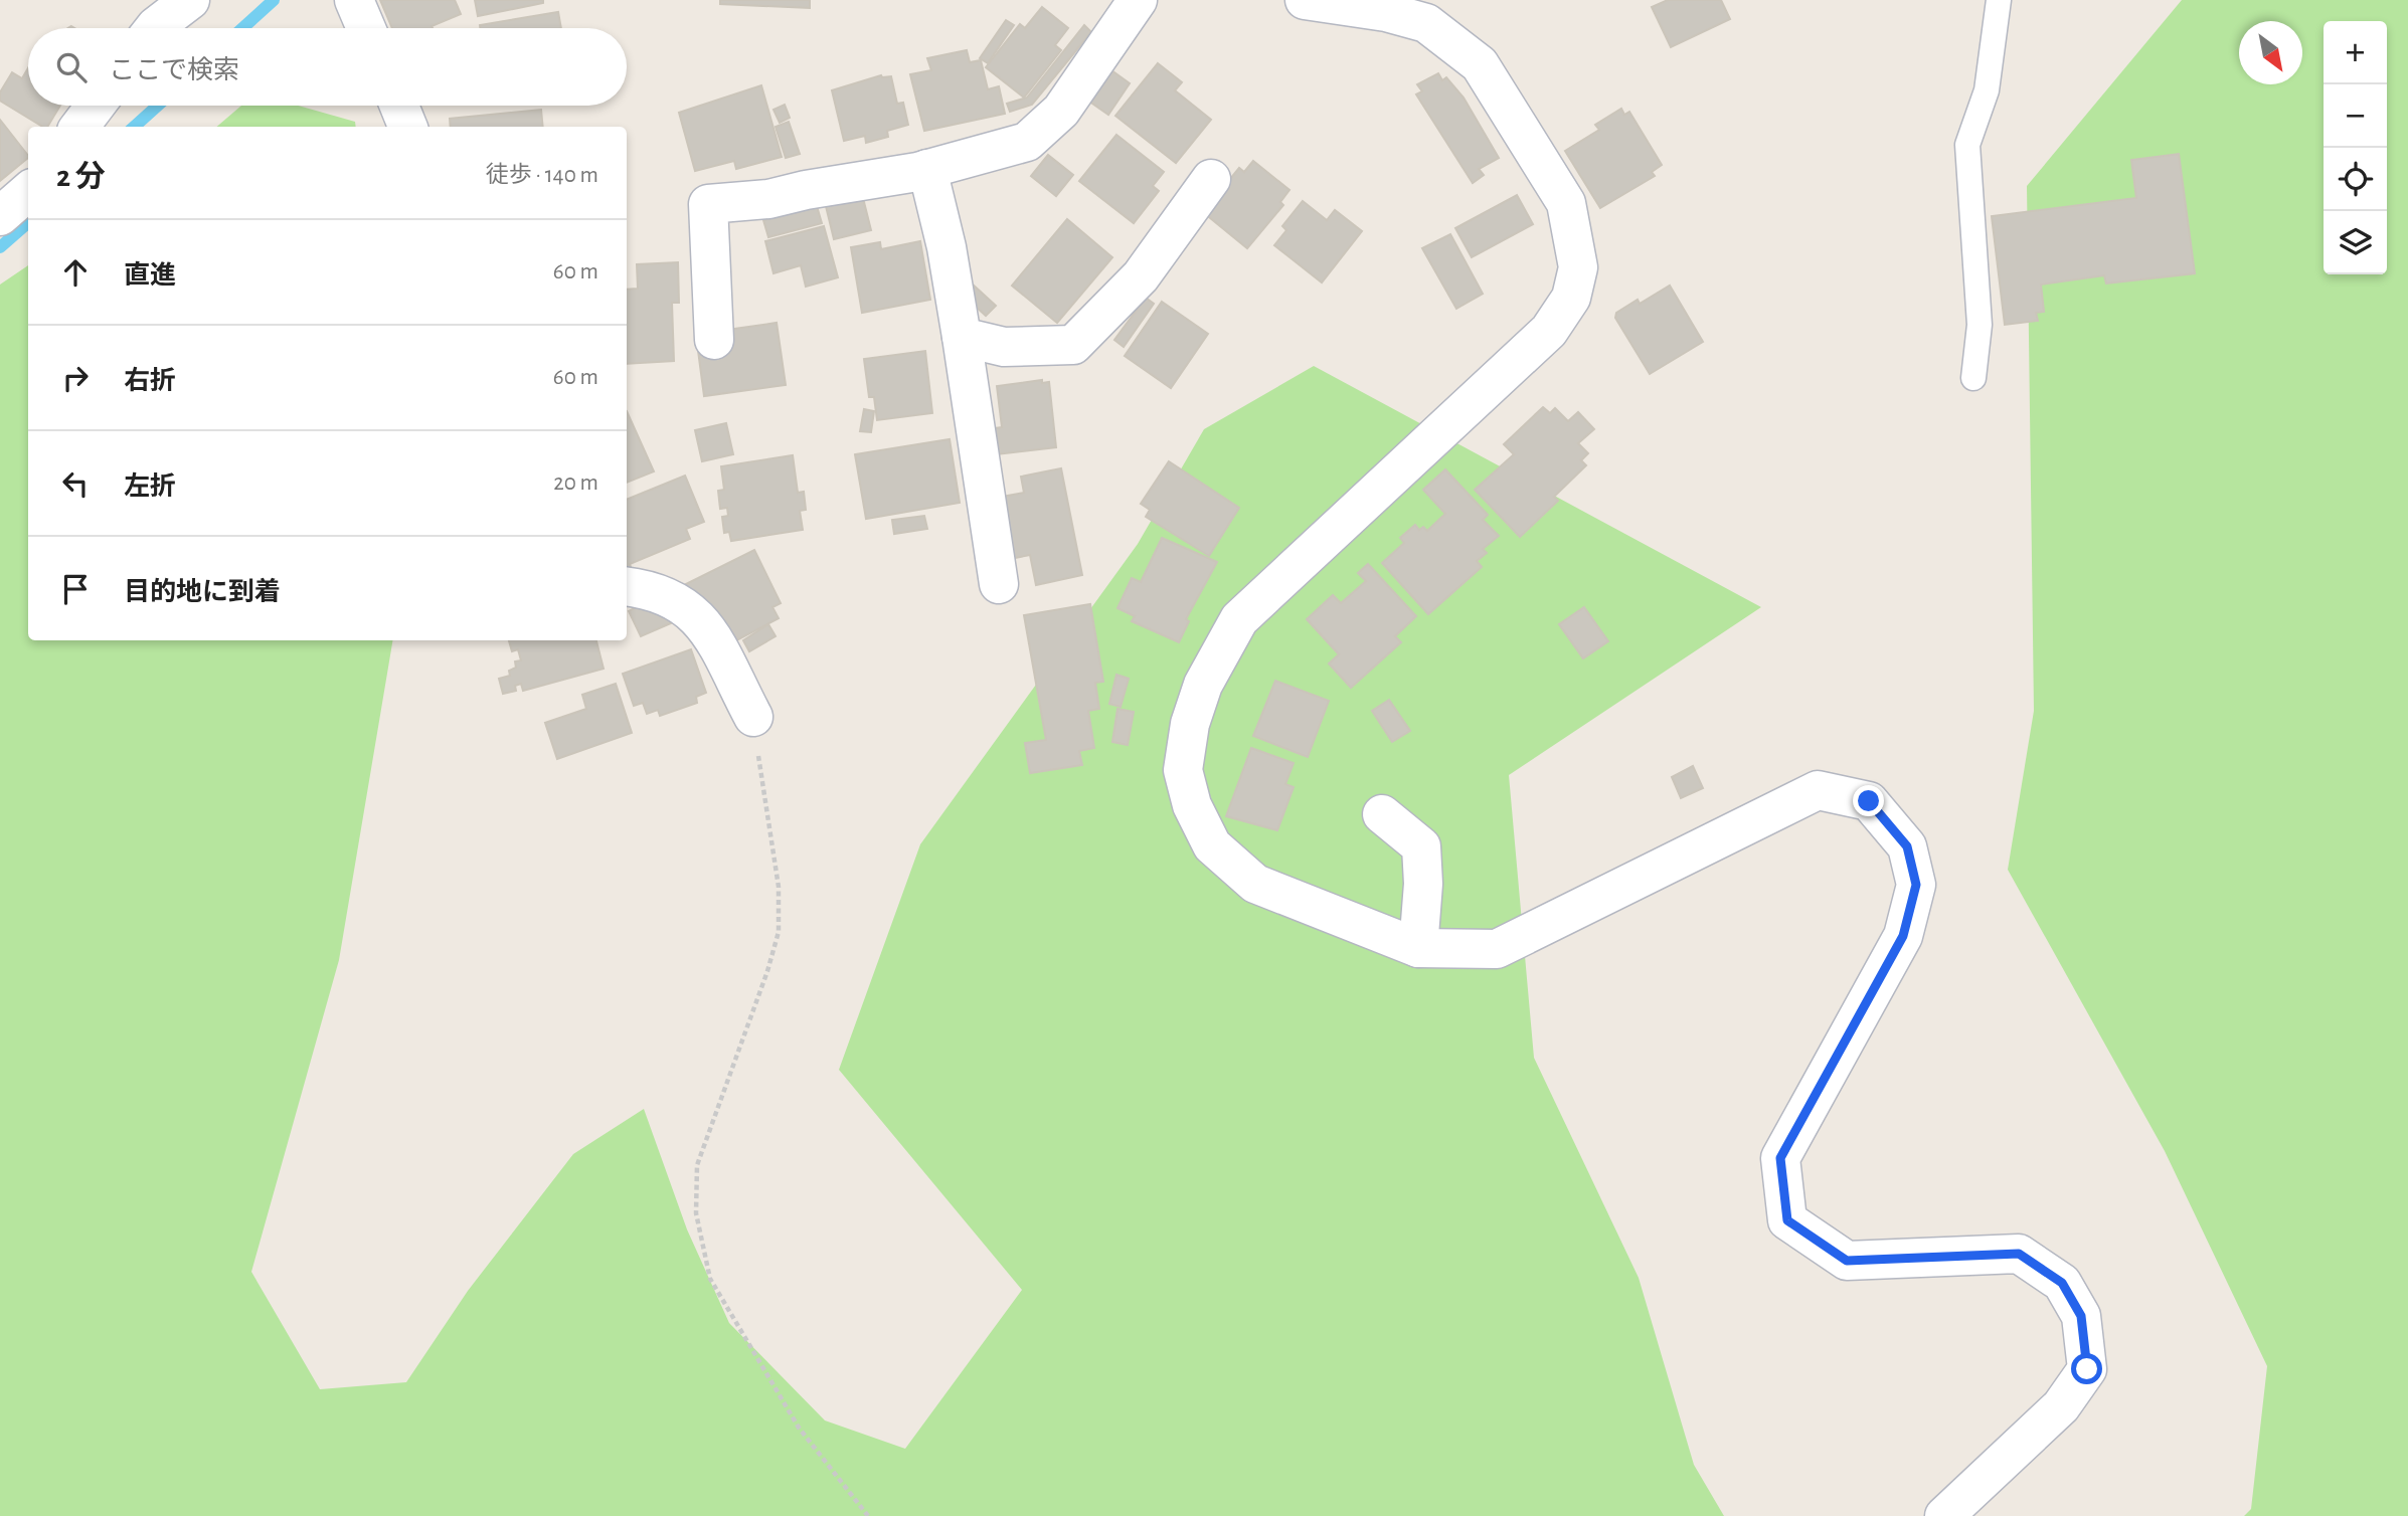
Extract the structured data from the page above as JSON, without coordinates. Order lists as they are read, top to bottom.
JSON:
{
  "north": "bottom right",
  "page": {
    "map_buttons": ["+", "−"],
    "search": "ここで検索",
    "heading": ["2 分", "徒歩 · 140 m"],
    "list": [
      ["直進", "60 m"],
      ["右折", "60 m"],
      ["左折", "20 m"],
      "目的地に到着"
    ]
  }
}
